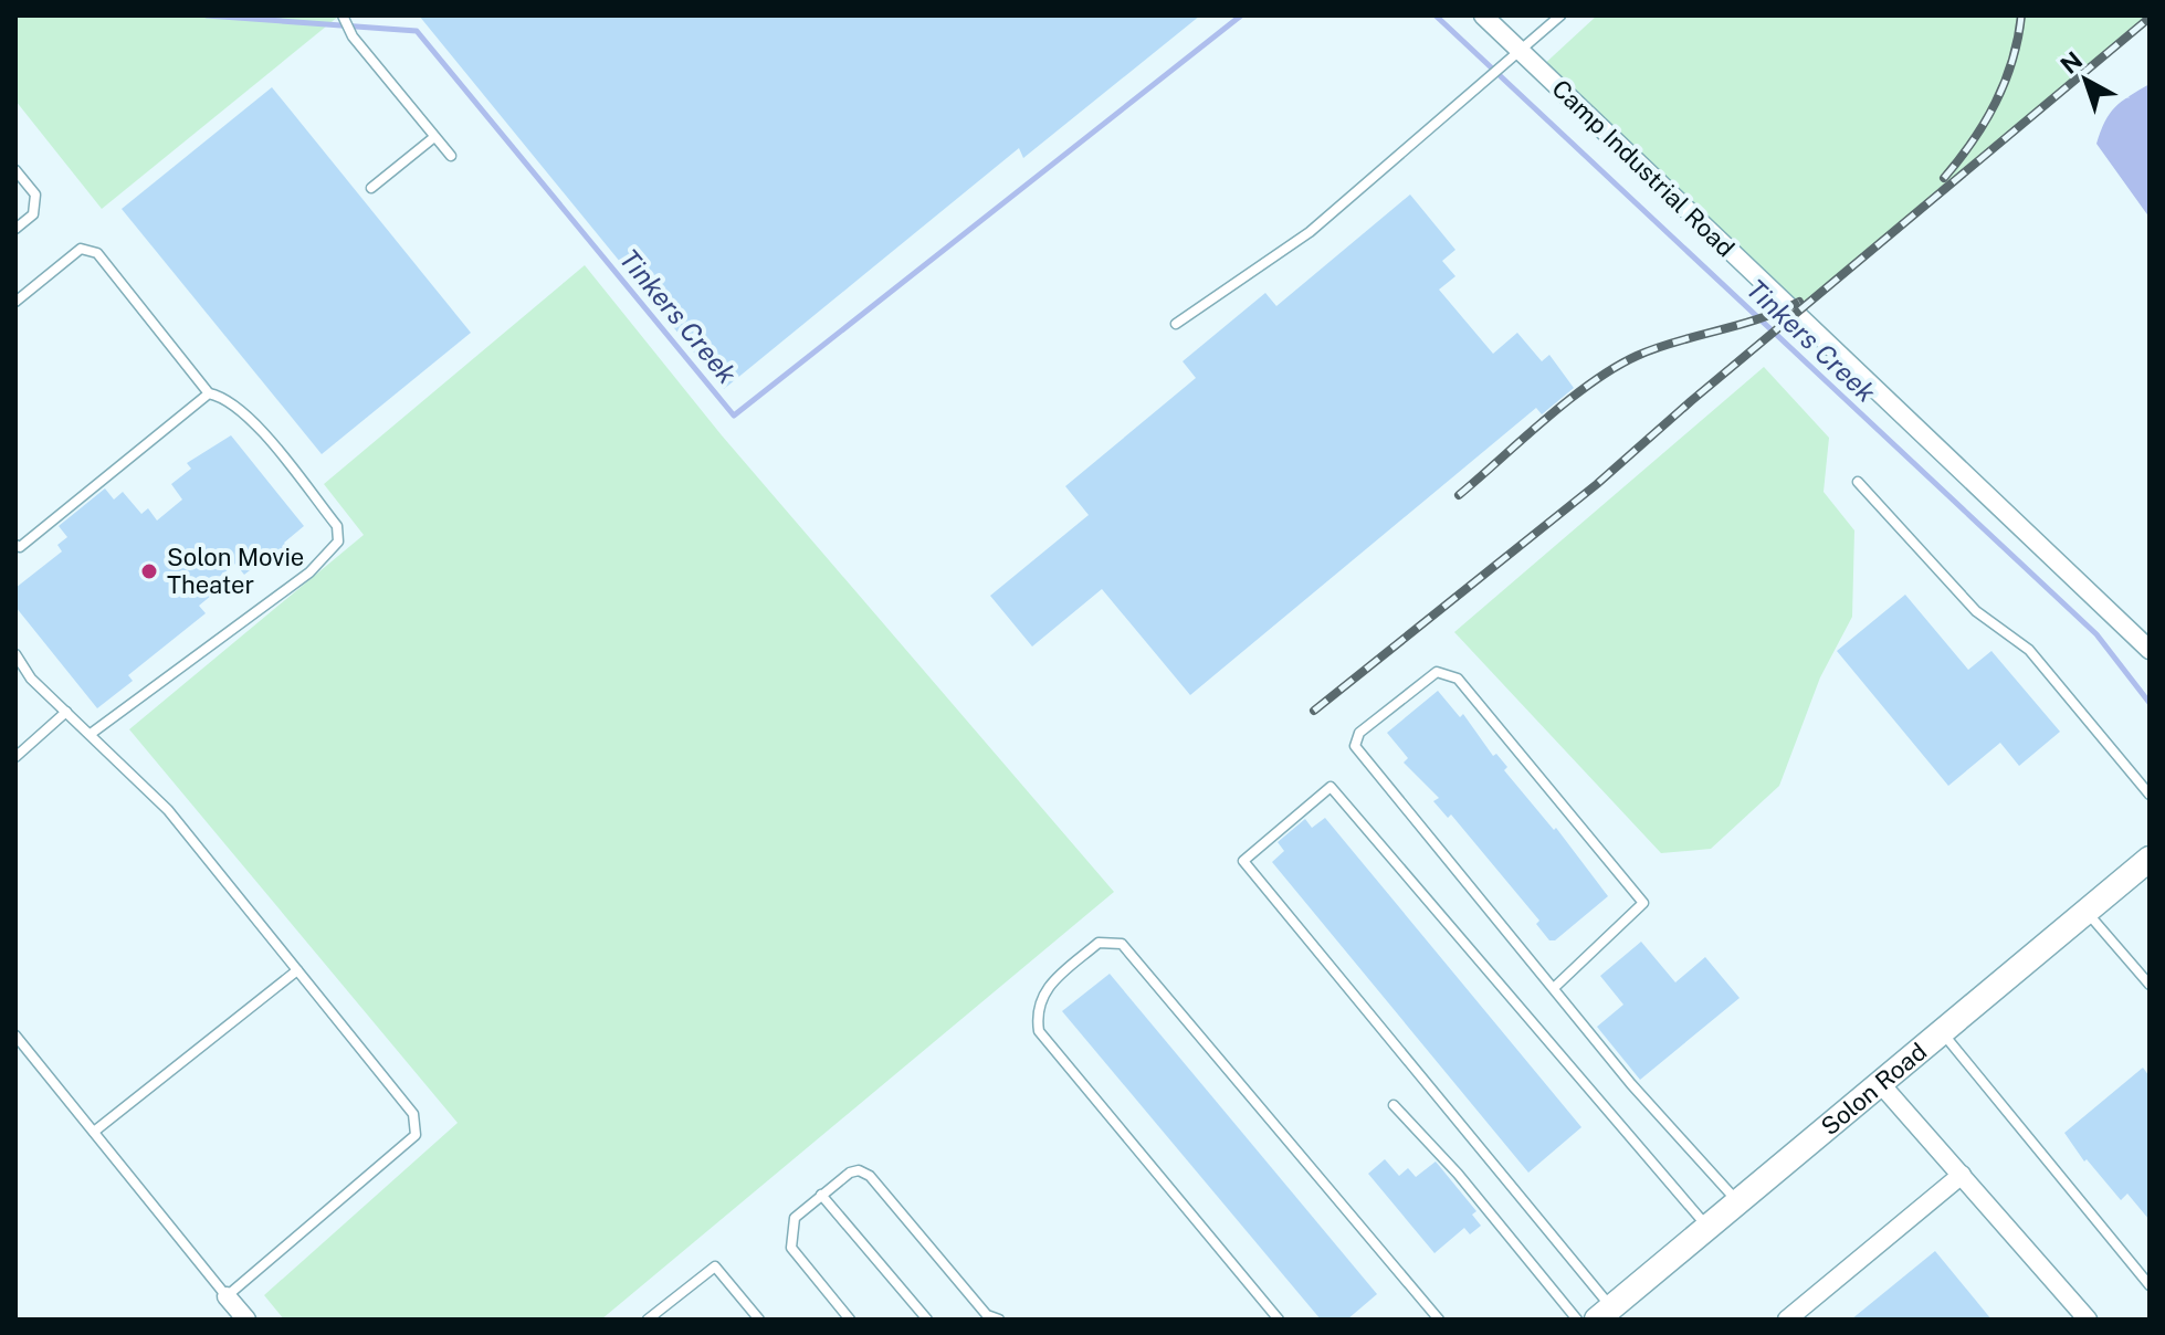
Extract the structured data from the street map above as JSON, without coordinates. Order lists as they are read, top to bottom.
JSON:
{
  "streets": {
    "street": ["Camp Industrial Road", "Solon Road"]
  },
  "water": ["Tinkers Creek"],
  "places": ["Solon Movie Theater"],
  "north": "top left"
}
